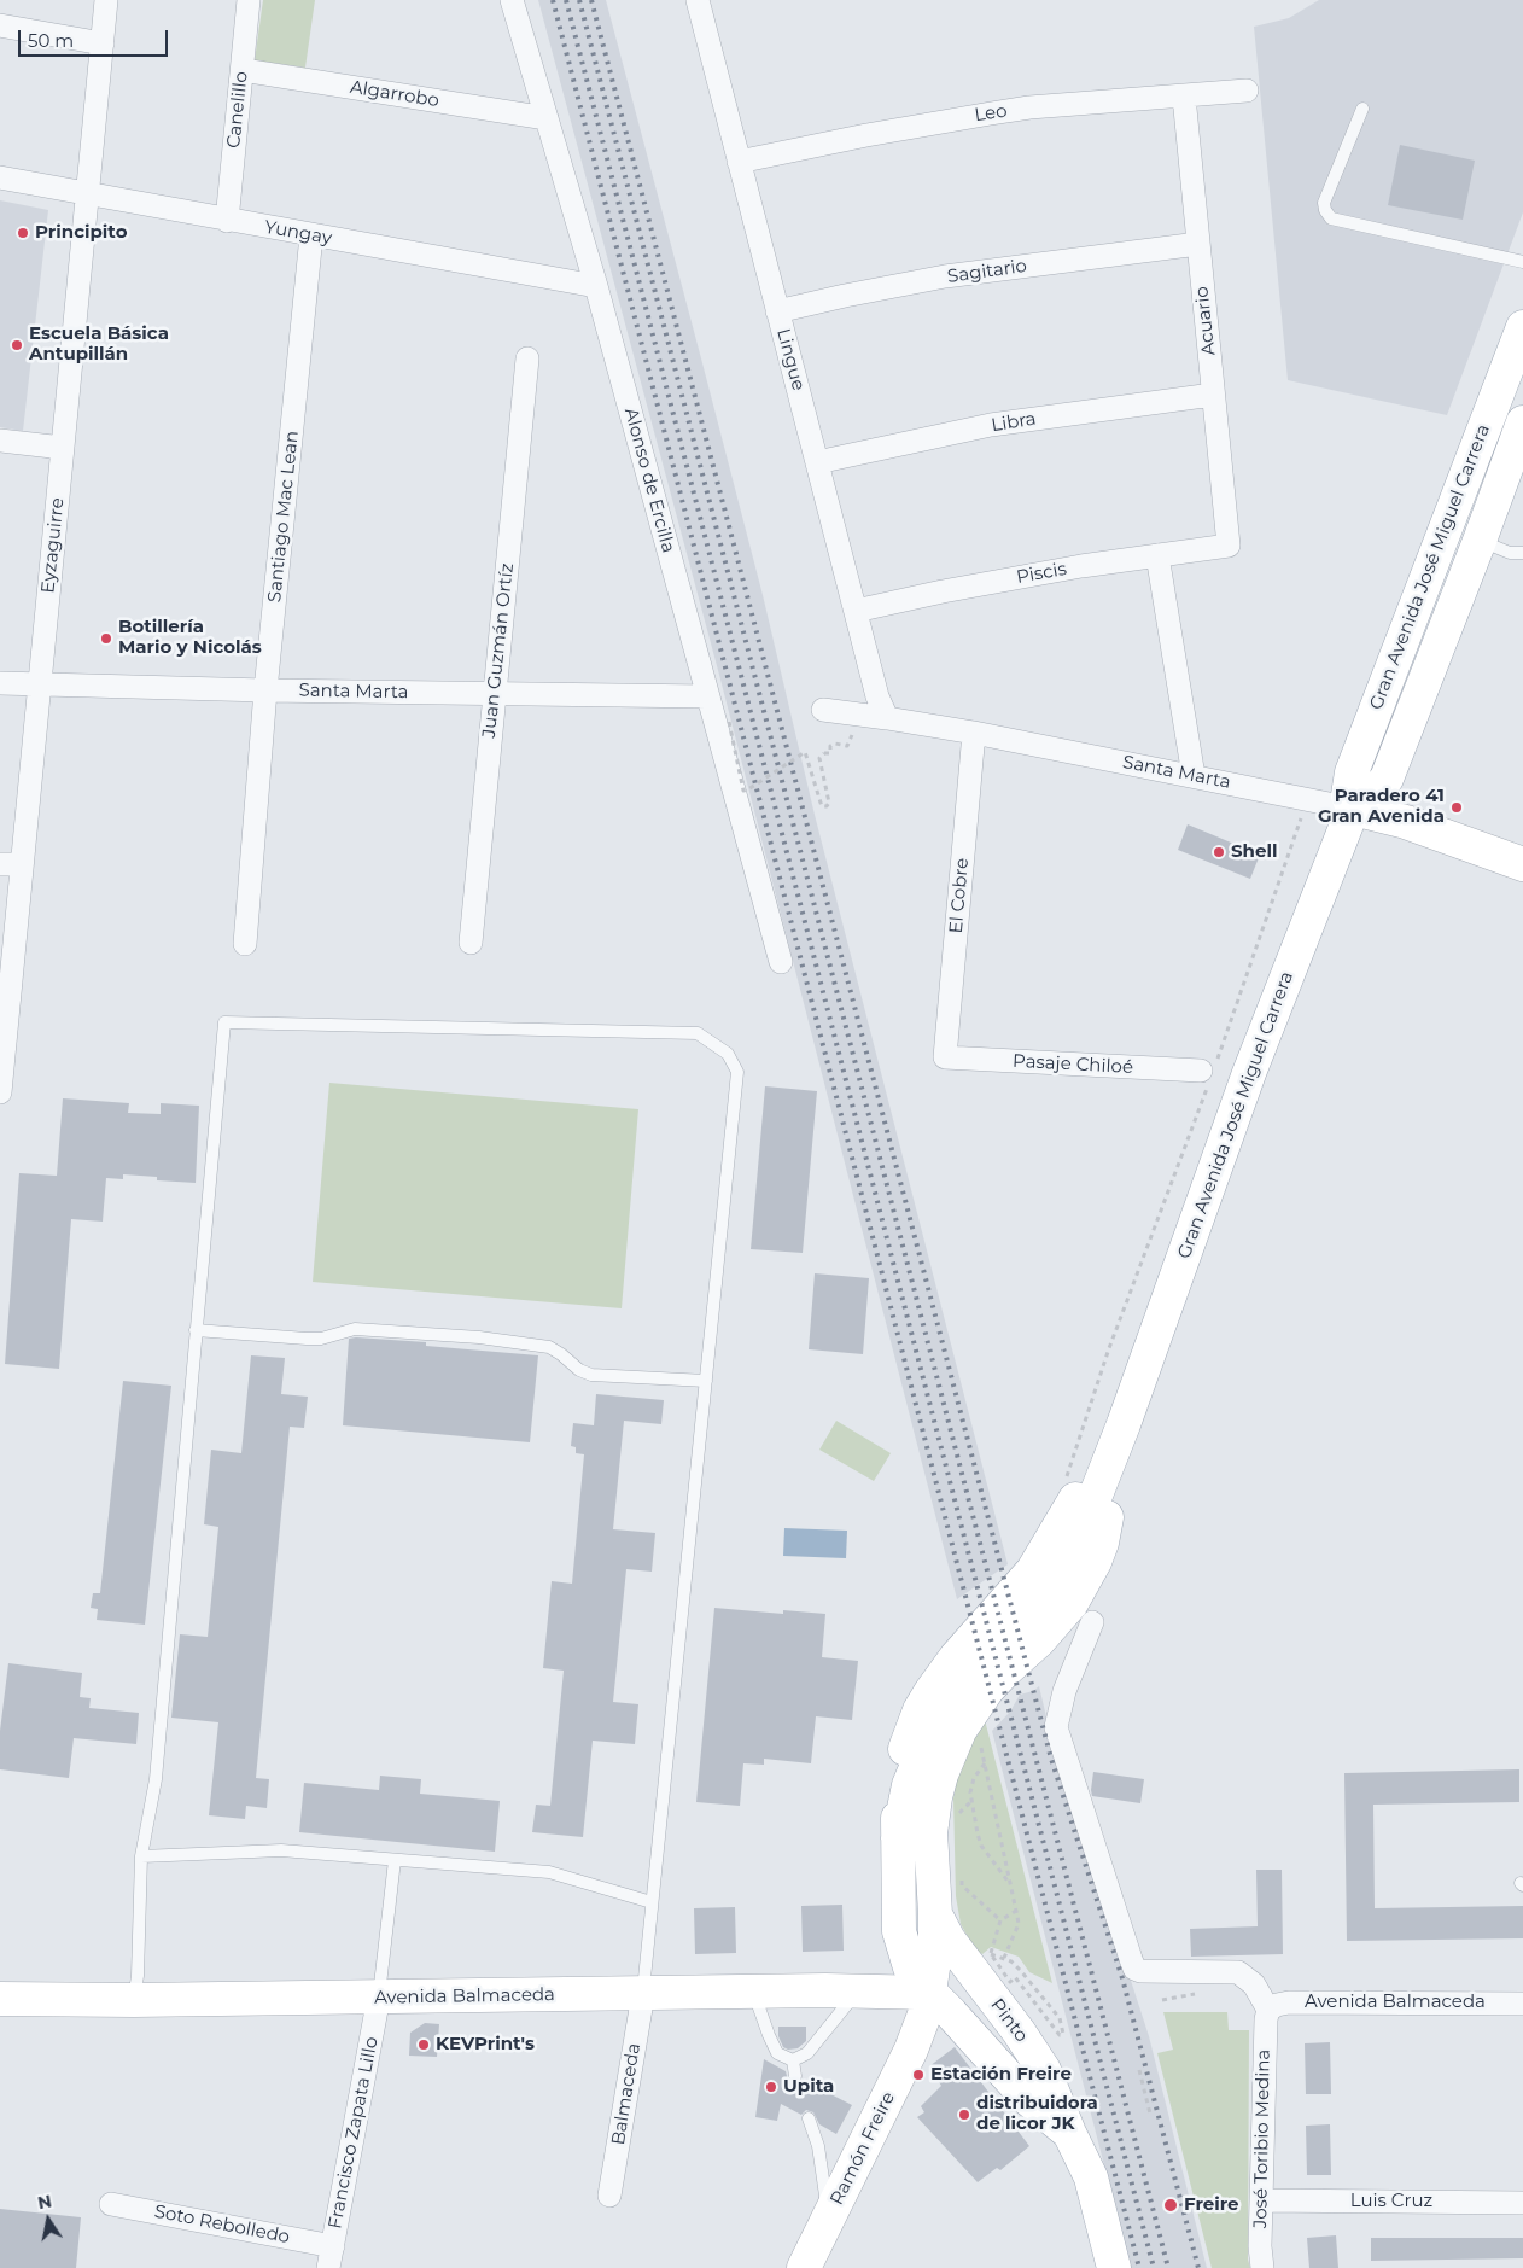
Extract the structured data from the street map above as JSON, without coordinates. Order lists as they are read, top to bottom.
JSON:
{
  "streets": {
    "main road": [
      "Gran Avenida José Miguel Carrera",
      "Santa Marta",
      "Avenida Balmaceda",
      "Pinto",
      "Ramón Freire"
    ],
    "street": [
      "Algarrobo",
      "Canelillo",
      "Leo",
      "Yungay",
      "Sagitario",
      "Acuario",
      "Lingue",
      "Libra",
      "Alonso de Ercilla",
      "Santiago Mac Lean",
      "Eyzaguirre",
      "Piscis",
      "Juan Guzmán Ortíz",
      "El Cobre",
      "Pasaje Chiloé",
      "Balmaceda",
      "Francisco Zapata Lillo",
      "José Toribio Medina",
      "Luis Cruz",
      "Soto Rebolledo"
    ]
  },
  "crossings": [
    ["Algarrobo", "Canelillo"],
    ["Algarrobo", "Alonso de Ercilla"],
    ["Canelillo", "Yungay"],
    ["Leo", "Acuario"],
    ["Leo", "Lingue"],
    ["Yungay", "Alonso de Ercilla"],
    ["Yungay", "Santiago Mac Lean"],
    ["Yungay", "Eyzaguirre"],
    ["Sagitario", "Acuario"],
    ["Sagitario", "Lingue"],
    ["Acuario", "Libra"],
    ["Acuario", "Piscis"],
    ["Lingue", "Libra"],
    ["Lingue", "Piscis"],
    ["Lingue", "Santa Marta"],
    ["Alonso de Ercilla", "Santa Marta"],
    ["Santiago Mac Lean", "Santa Marta"],
    ["Eyzaguirre", "Santa Marta"],
    ["Gran Avenida José Miguel Carrera", "Santa Marta"],
    ["Gran Avenida José Miguel Carrera", "Avenida Balmaceda"],
    ["Gran Avenida José Miguel Carrera", "Pinto"],
    ["Gran Avenida José Miguel Carrera", "Ramón Freire"],
    ["Juan Guzmán Ortíz", "Santa Marta"],
    ["Santa Marta", "El Cobre"],
    ["El Cobre", "Pasaje Chiloé"],
    ["Avenida Balmaceda", "Pinto"],
    ["Avenida Balmaceda", "Balmaceda"],
    ["Avenida Balmaceda", "Francisco Zapata Lillo"],
    ["Avenida Balmaceda", "José Toribio Medina"],
    ["Avenida Balmaceda", "Ramón Freire"],
    ["Pinto", "Ramón Freire"],
    ["Francisco Zapata Lillo", "Soto Rebolledo"],
    ["José Toribio Medina", "Luis Cruz"]
  ],
  "places": [
    "Principito",
    "Escuela Básica Antupillán",
    "Botillería Mario y Nicolás",
    "Paradero 41 Gran Avenida",
    "Shell",
    "KEVPrint's",
    "Estación Freire",
    "Upita",
    "distribuidora de licor JK",
    "Freire"
  ],
  "scale_bar": "50 m",
  "north": "top"
}
